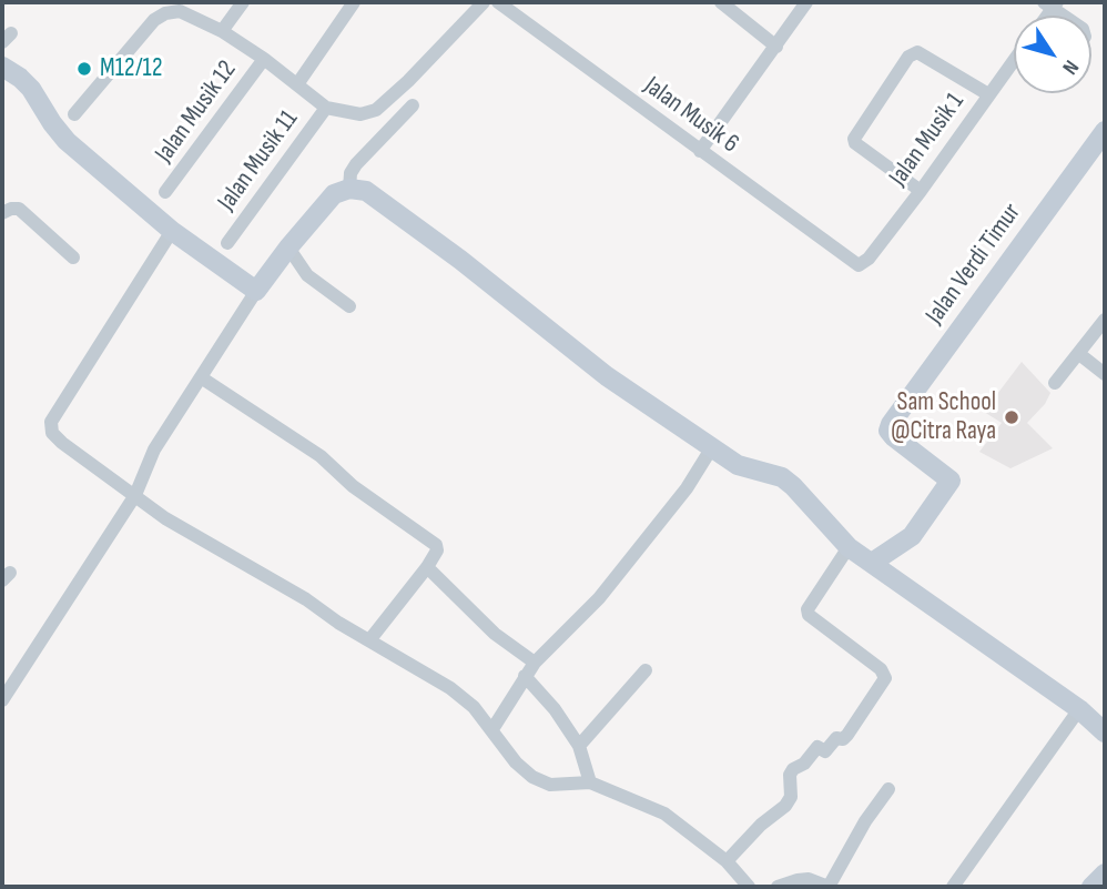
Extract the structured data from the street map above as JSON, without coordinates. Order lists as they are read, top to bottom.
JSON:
{
  "streets": {
    "street": [
      "Jalan Musik 12",
      "Jalan Musik 6",
      "Jalan Musik 1",
      "Jalan Musik 11",
      "Jalan Verdi Timur"
    ]
  },
  "crossings": [
    ["Jalan Musik 6", "Jalan Musik 1"]
  ],
  "places": ["M12/12", "Sam School @Citra Raya"],
  "north": "bottom right"
}
